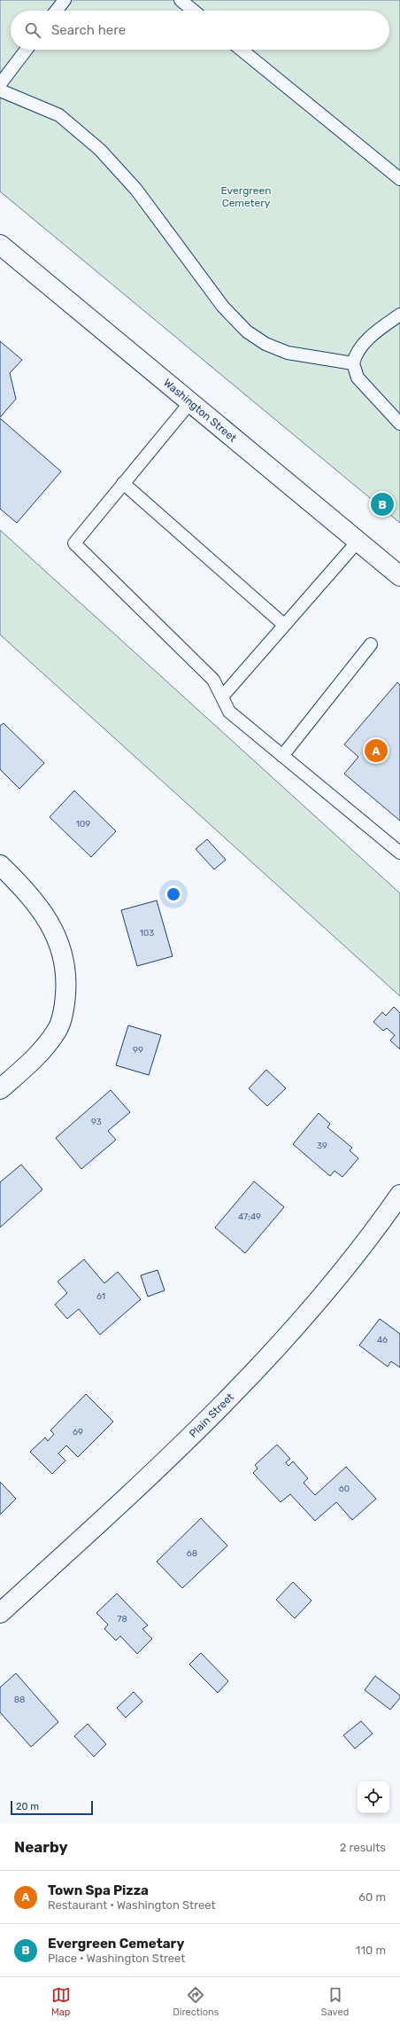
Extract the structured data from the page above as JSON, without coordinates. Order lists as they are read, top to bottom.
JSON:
{
  "streets": {
    "street": ["Washington Street", "Plain Street"]
  },
  "parks": ["Evergreen Cemetery"],
  "house_numbers": [
    "109",
    "103",
    "99",
    "93",
    "39",
    "47;49",
    "61",
    "46",
    "69",
    "60",
    "68",
    "78",
    "88"
  ],
  "scale_bar": "20 m",
  "page": {
    "search": "Search here",
    "pins": ["B", "A"],
    "scale": "20 m",
    "heading": ["Nearby", "2 results"],
    "list": [
      {
        "mark": "A",
        "name": "Town Spa Pizza",
        "note": "Restaurant · Washington Street",
        "value": "60 m"
      },
      {
        "mark": "B",
        "name": "Evergreen Cemetary",
        "note": "Place · Washington Street",
        "value": "110 m"
      }
    ],
    "nav": ["Map", "Directions", "Saved"]
  }
}
